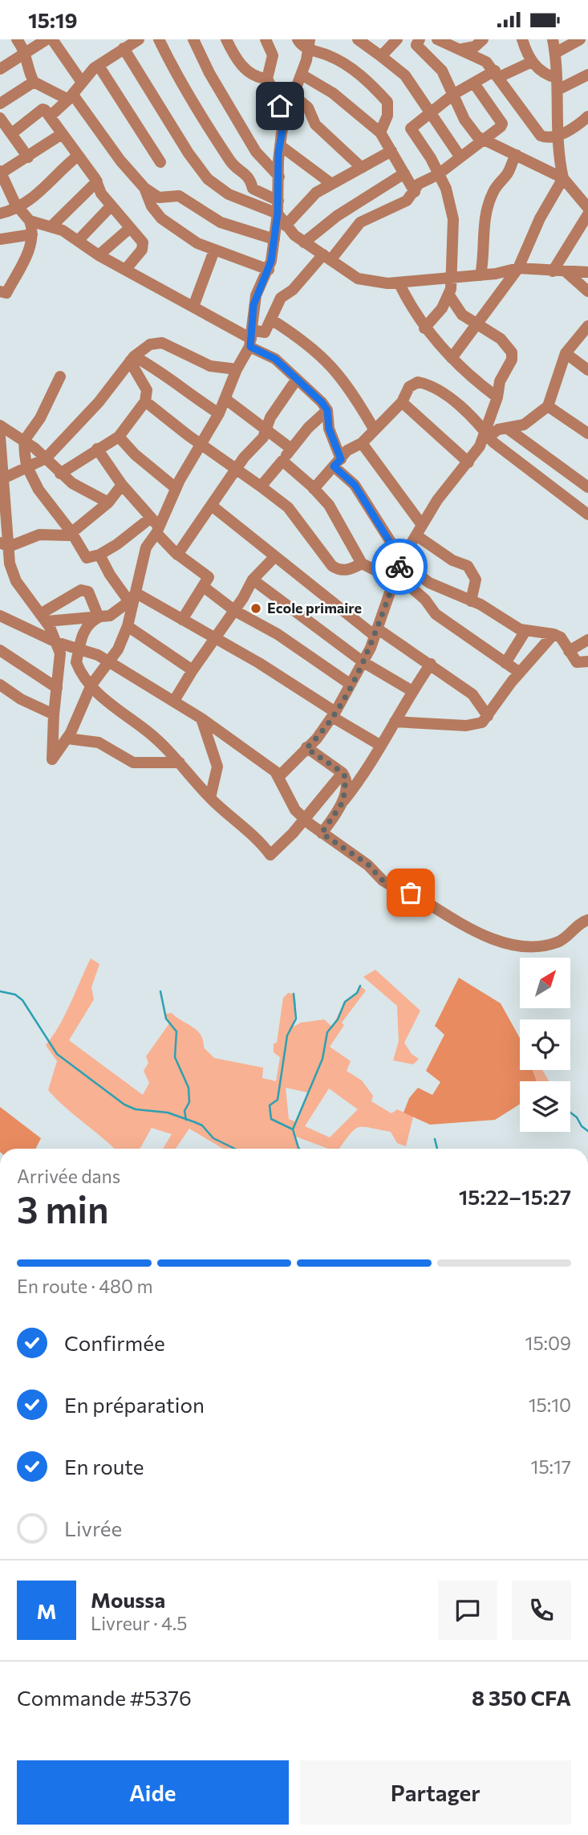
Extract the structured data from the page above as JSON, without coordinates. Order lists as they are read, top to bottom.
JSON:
{
  "places": ["Ecole primaire"],
  "north": "top right",
  "page": {
    "status": "15:19",
    "heading": ["3 min", "Arrivée dans", "15:22–15:27"],
    "panel": [
      "Moussa",
      "Livreur · 4.5",
      "Commande #5376",
      "8 350 CFA"
    ],
    "bar": "En route · 480 m",
    "list": [
      ["Confirmée", "15:09"],
      ["En préparation", "15:10"],
      ["En route", "15:17"],
      "Livrée"
    ],
    "round": "M",
    "buttons": ["Aide", "Partager"]
  }
}
